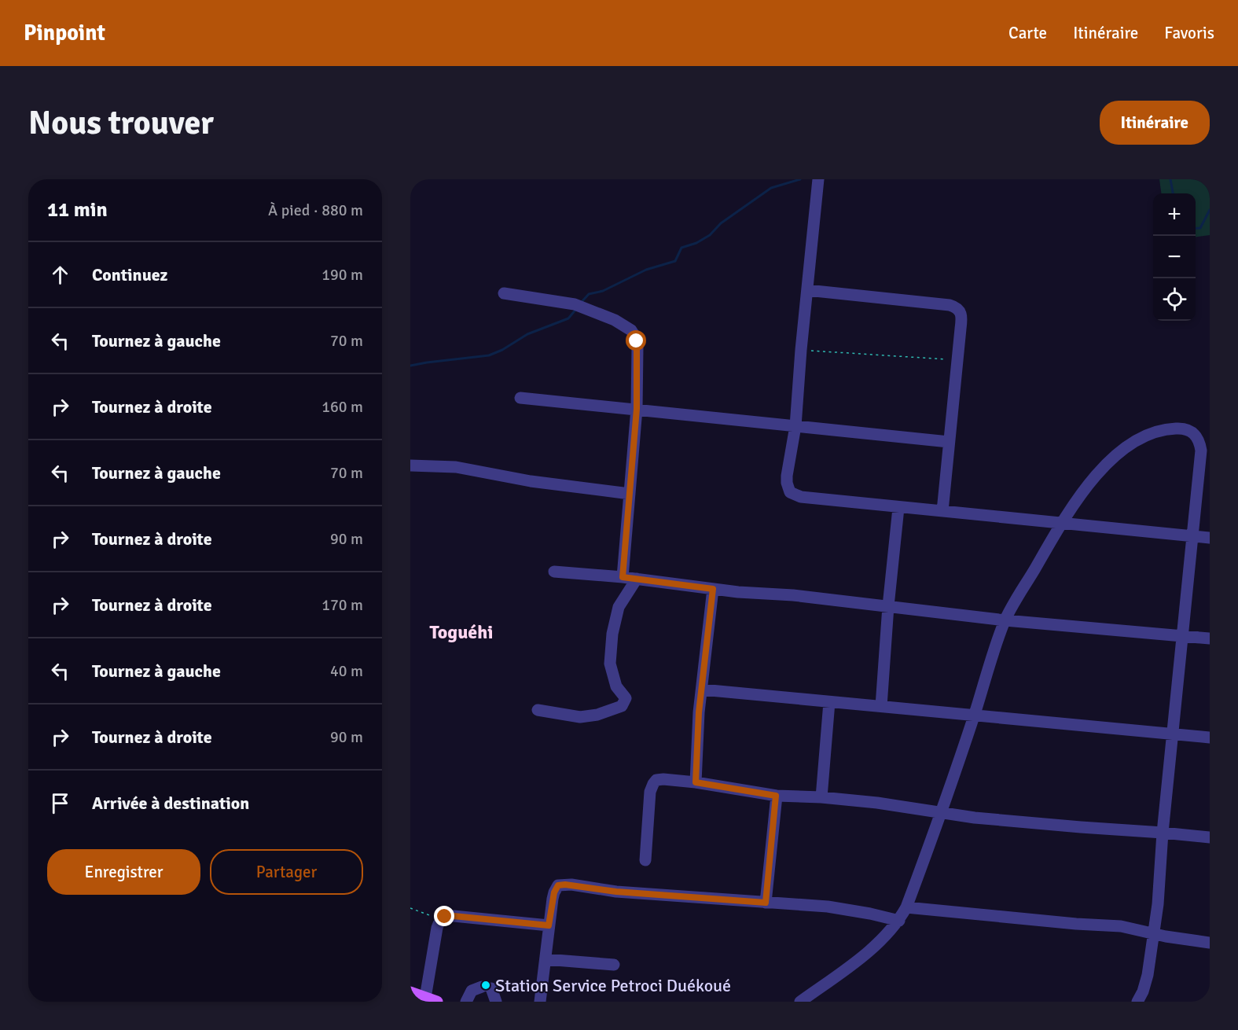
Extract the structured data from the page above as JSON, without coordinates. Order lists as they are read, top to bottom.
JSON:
{
  "districts": ["Toguéhi"],
  "places": ["Station Service Petroci Duékoué"],
  "page": {
    "header": "Pinpoint",
    "nav": ["Carte", "Itinéraire", "Favoris"],
    "buttons": [
      "Itinéraire",
      ["Enregistrer", "Partager"]
    ],
    "title": "Nous trouver",
    "heading": ["11 min", "À pied · 880 m"],
    "map_buttons": ["+", "−"],
    "list": [
      ["Continuez", "190 m"],
      ["Tournez à gauche", "70 m"],
      ["Tournez à droite", "160 m"],
      ["Tournez à gauche", "70 m"],
      ["Tournez à droite", "90 m"],
      ["Tournez à droite", "170 m"],
      ["Tournez à gauche", "40 m"],
      ["Tournez à droite", "90 m"],
      "Arrivée à destination"
    ]
  }
}
